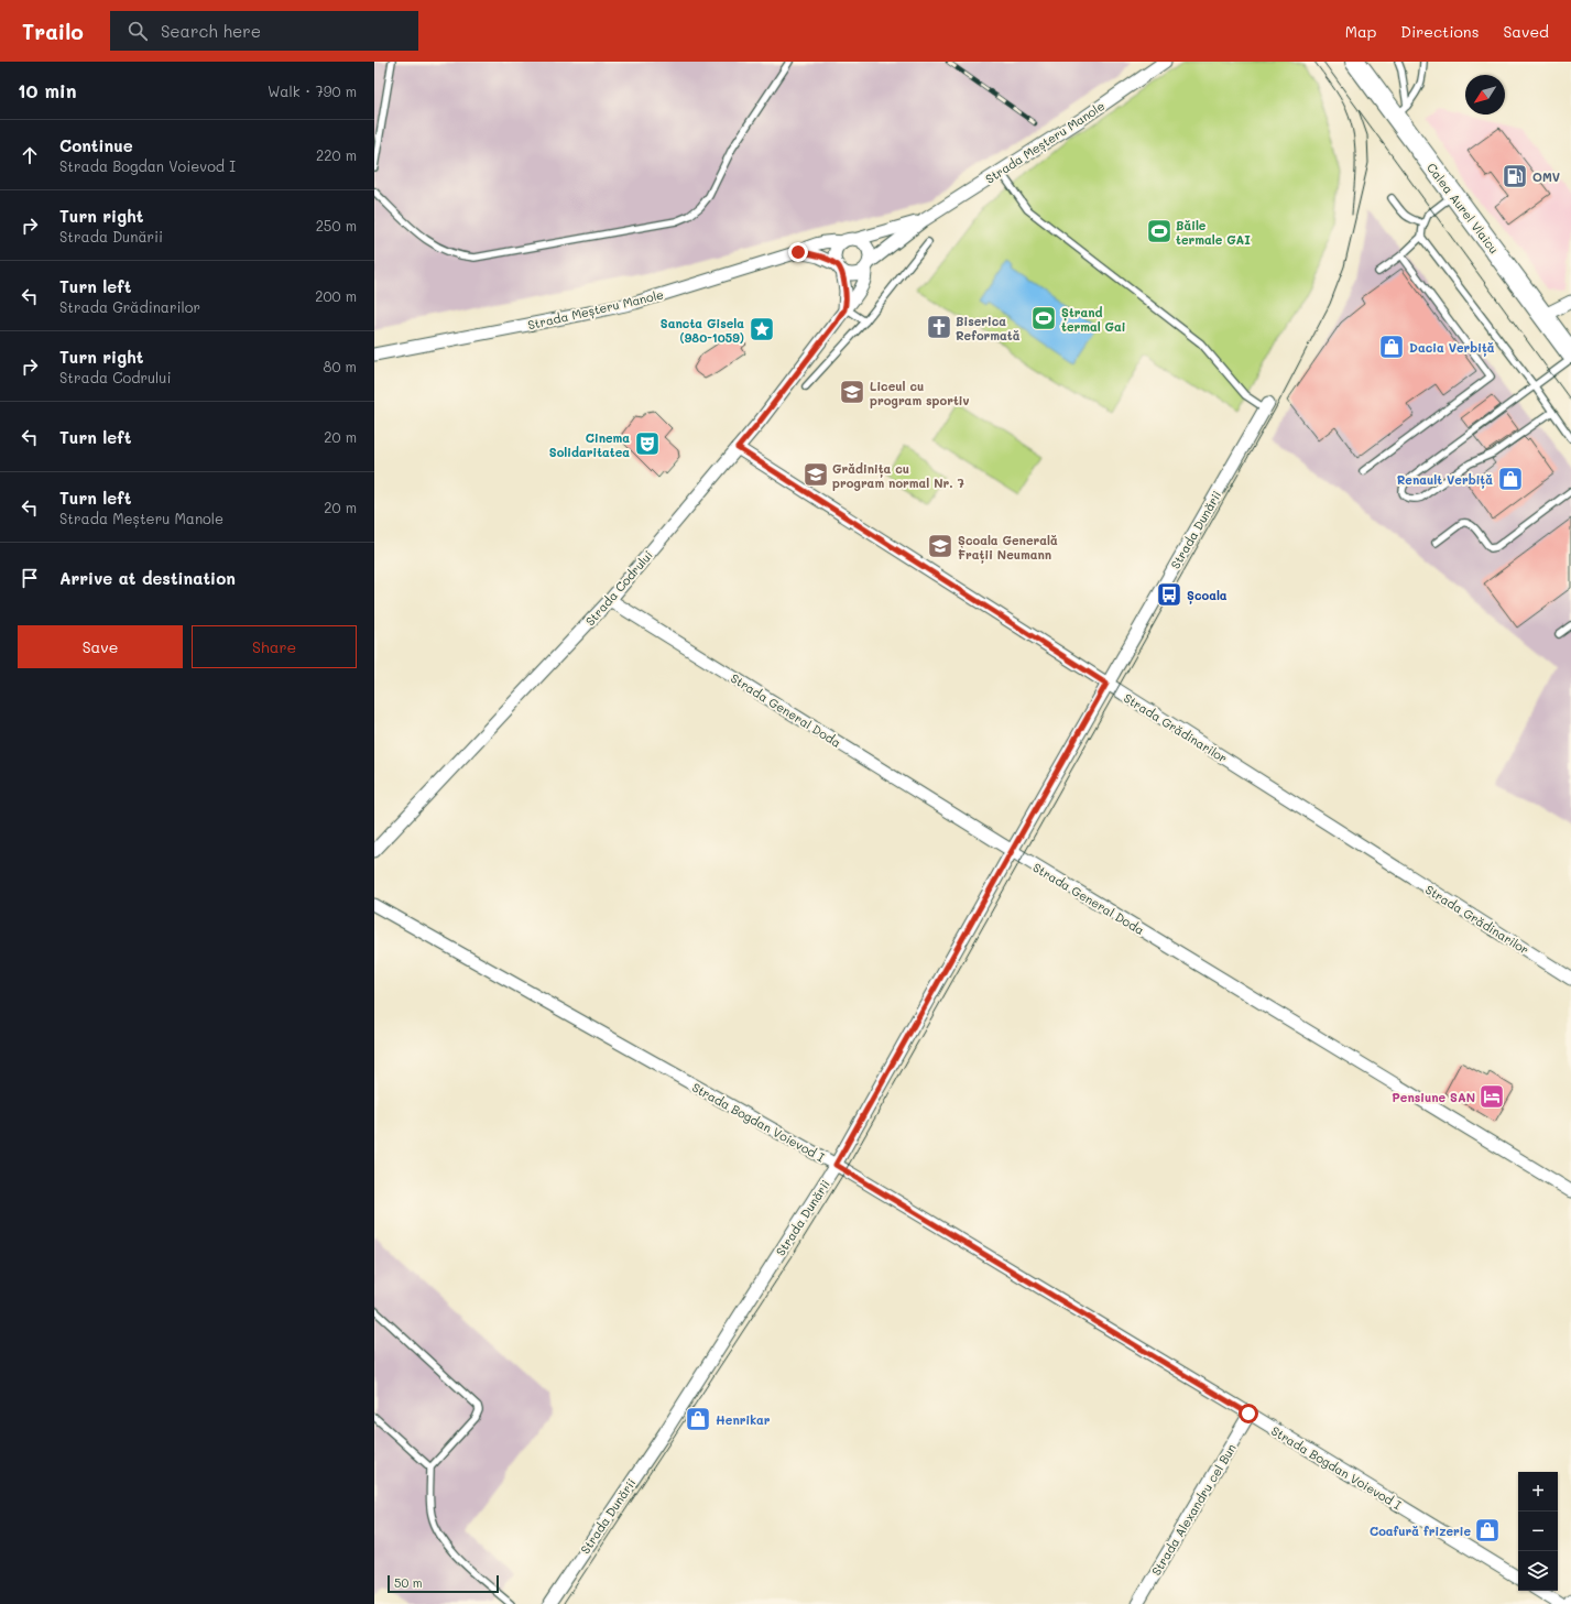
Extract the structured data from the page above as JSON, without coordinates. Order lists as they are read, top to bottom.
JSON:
{
  "streets": {
    "main road": ["Calea Aurel Vlaicu"],
    "street": [
      "Strada Meșteru Manole",
      "Strada Dunării",
      "Strada Codrului",
      "Strada General Doda",
      "Strada Grădinarilor",
      "Strada Bogdan Voievod I",
      "Strada Alexandru cel Bun"
    ]
  },
  "crossings": [
    ["Strada Meșteru Manole", "Strada Codrului"],
    ["Strada Dunării", "Strada General Doda"],
    ["Strada Dunării", "Strada Grădinarilor"],
    ["Strada Dunării", "Strada Bogdan Voievod I"],
    ["Strada Codrului", "Strada General Doda"],
    ["Strada Codrului", "Strada Grădinarilor"],
    ["Strada Bogdan Voievod I", "Strada Alexandru cel Bun"]
  ],
  "places": {
    "fuel station": ["OMV"],
    "sports": ["Băile termale GAI", "Ștrand termal Gai"],
    "church": ["Biserica Reformată"],
    "place": ["Sancta Gisela (980-1059)"],
    "shop": [
      "Dacia Verbiță",
      "Renault Verbiță",
      "Henrikar",
      "Coafură frizerie"
    ],
    "school or university": ["Liceul cu program sportiv", "Grădinița cu program normal Nr. 7", "Școala Generală Frații Neumann"],
    "theatre": ["Cinema Solidaritatea"],
    "bus stop": ["Școala"],
    "hotel": ["Pensiune SAN"]
  },
  "scale_bar": "50 m",
  "north": "bottom left",
  "page": {
    "header": "Trailo",
    "search": "Search here",
    "nav": ["Map", "Directions", "Saved"],
    "heading": ["10 min", "Walk · 790 m"],
    "list": [
      ["Continue", "Strada Bogdan Voievod I", "220 m"],
      ["Turn right", "Strada Dunării", "250 m"],
      ["Turn left", "Strada Grădinarilor", "200 m"],
      ["Turn right", "Strada Codrului", "80 m"],
      ["Turn left", "20 m"],
      ["Turn left", "Strada Meșteru Manole", "20 m"],
      "Arrive at destination"
    ],
    "buttons": ["Save", "Share"],
    "map_buttons": ["+", "−"],
    "scale": "50 m"
  }
}
